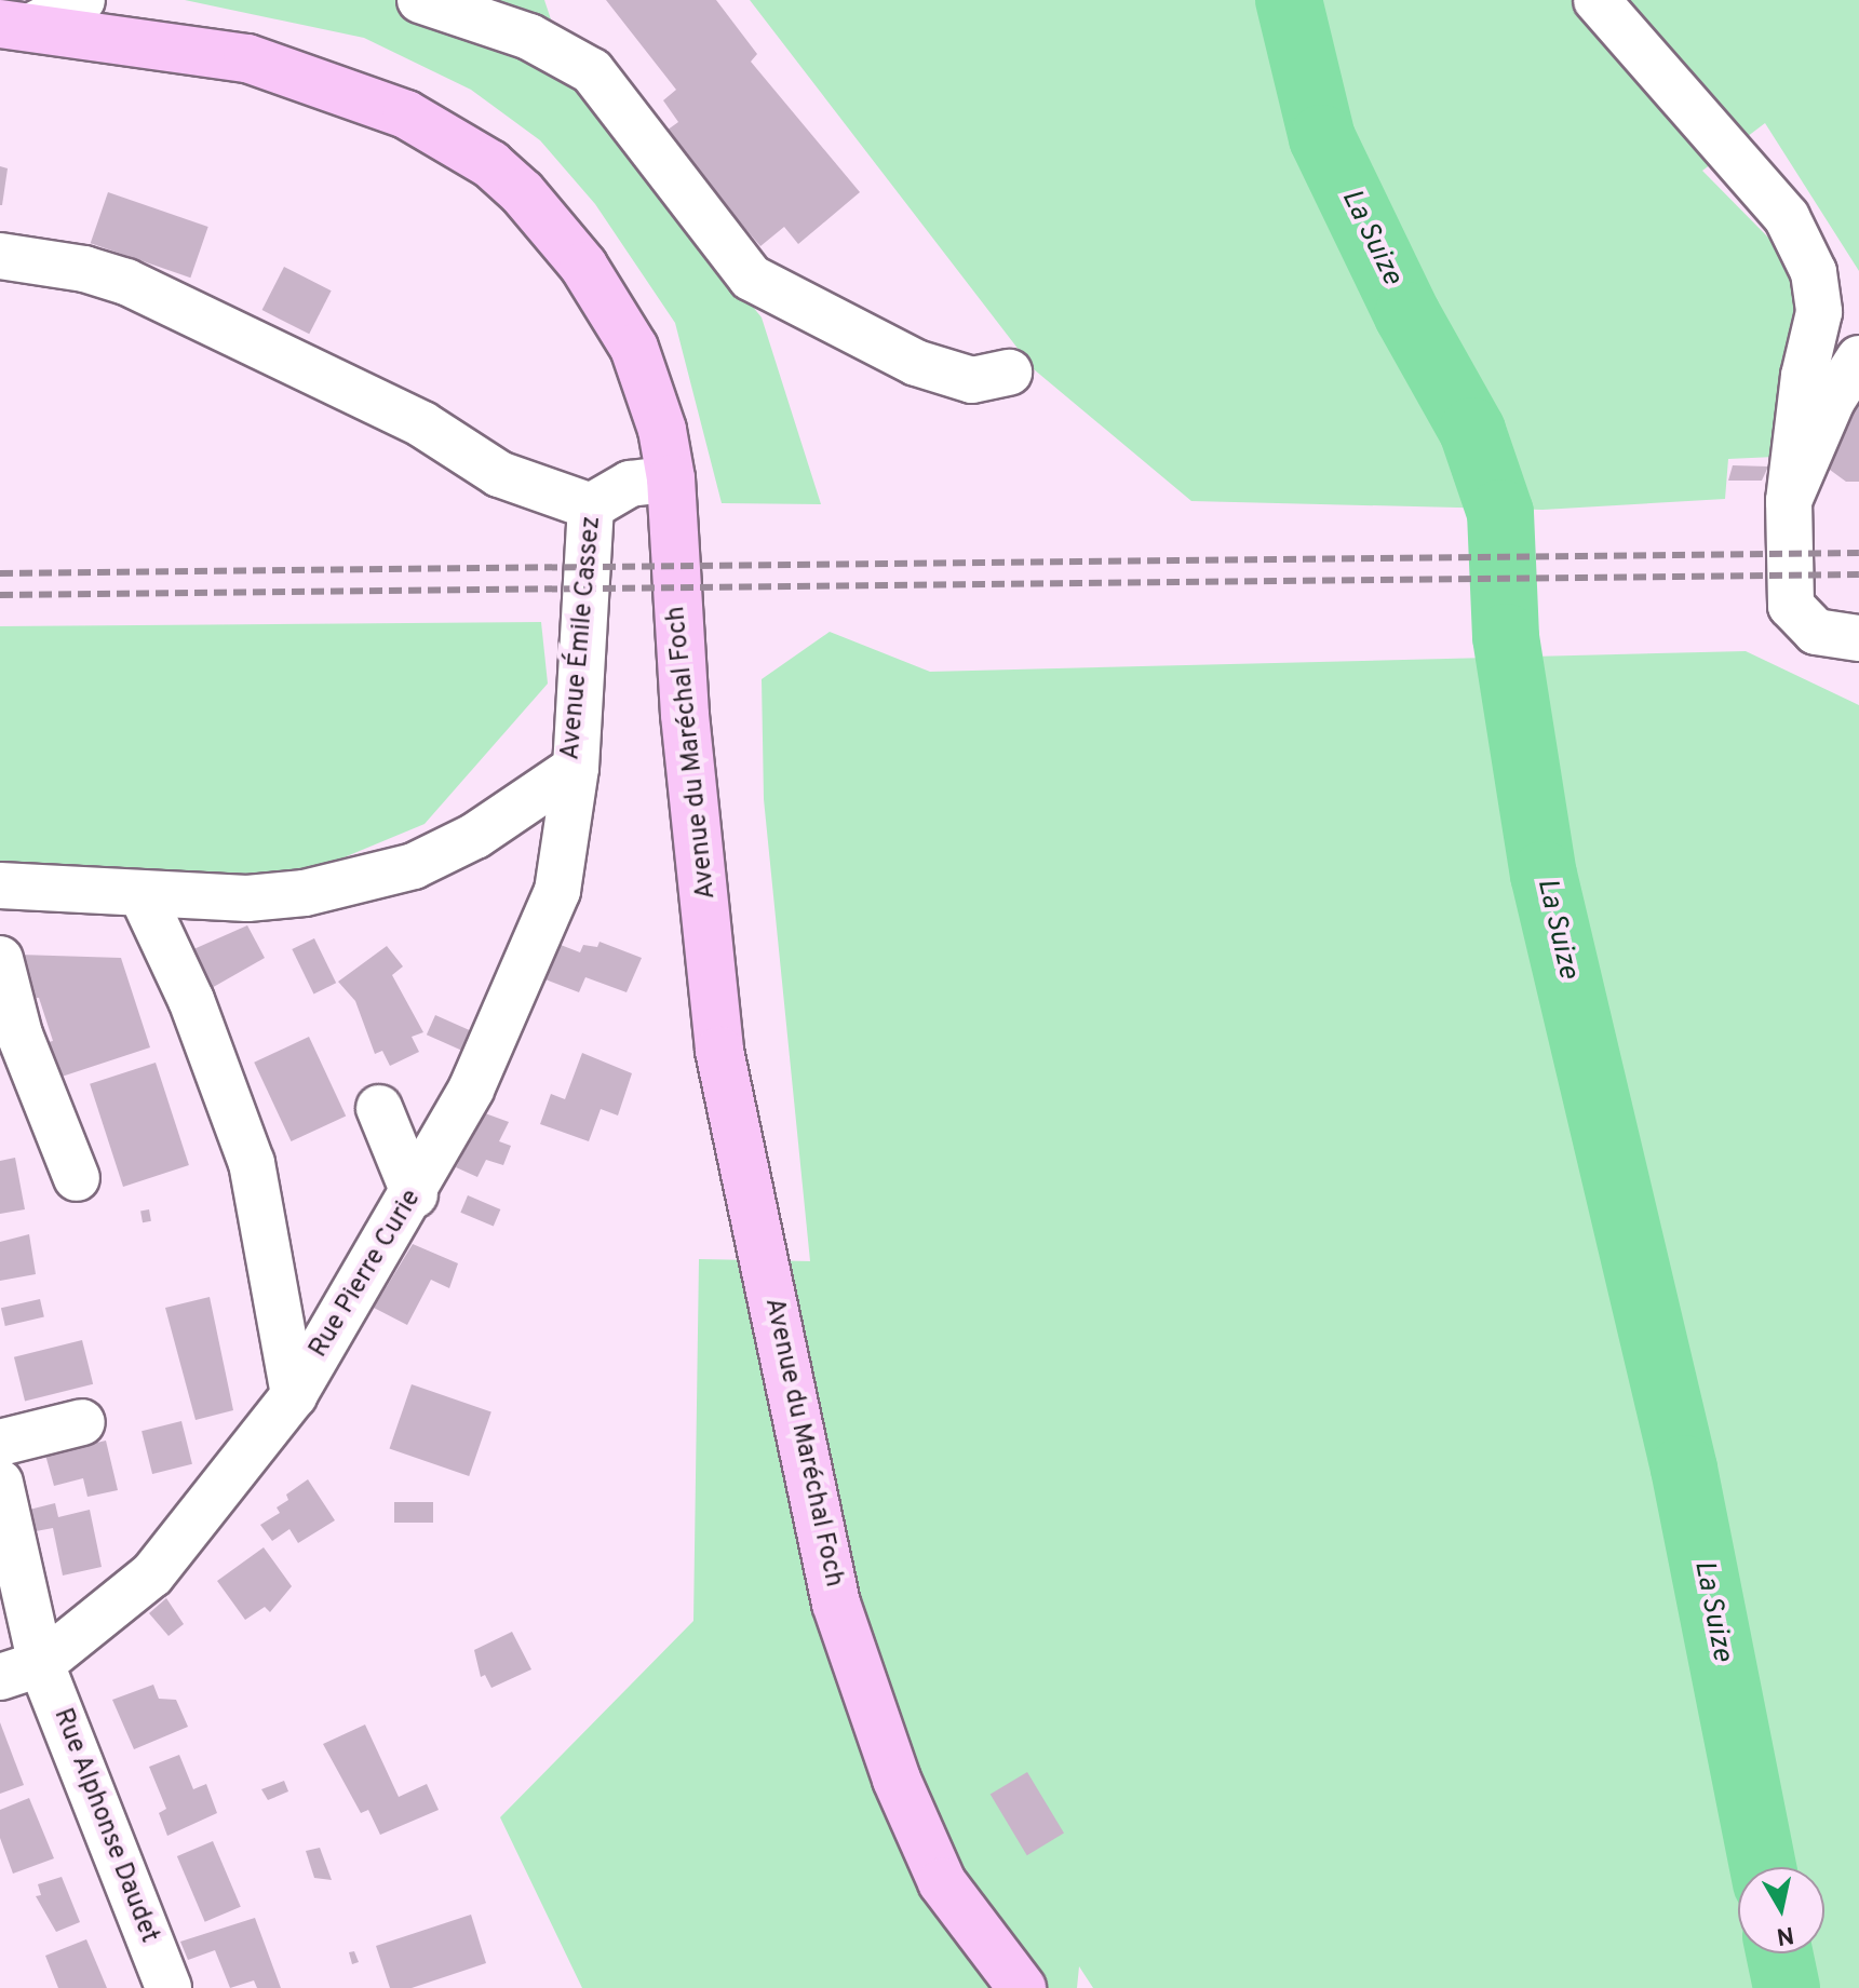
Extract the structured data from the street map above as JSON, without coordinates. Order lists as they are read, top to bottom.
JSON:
{
  "streets": {
    "main road": ["Avenue du Maréchal Foch"],
    "street": ["Avenue Émile Cassez", "Rue Pierre Curie", "Rue Alphonse Daudet"]
  },
  "crossings": [
    ["Avenue Émile Cassez", "Avenue du Maréchal Foch"],
    ["Avenue Émile Cassez", "Rue Pierre Curie"],
    ["Rue Pierre Curie", "Rue Alphonse Daudet"]
  ],
  "water": ["La Suize"],
  "north": "bottom"
}
